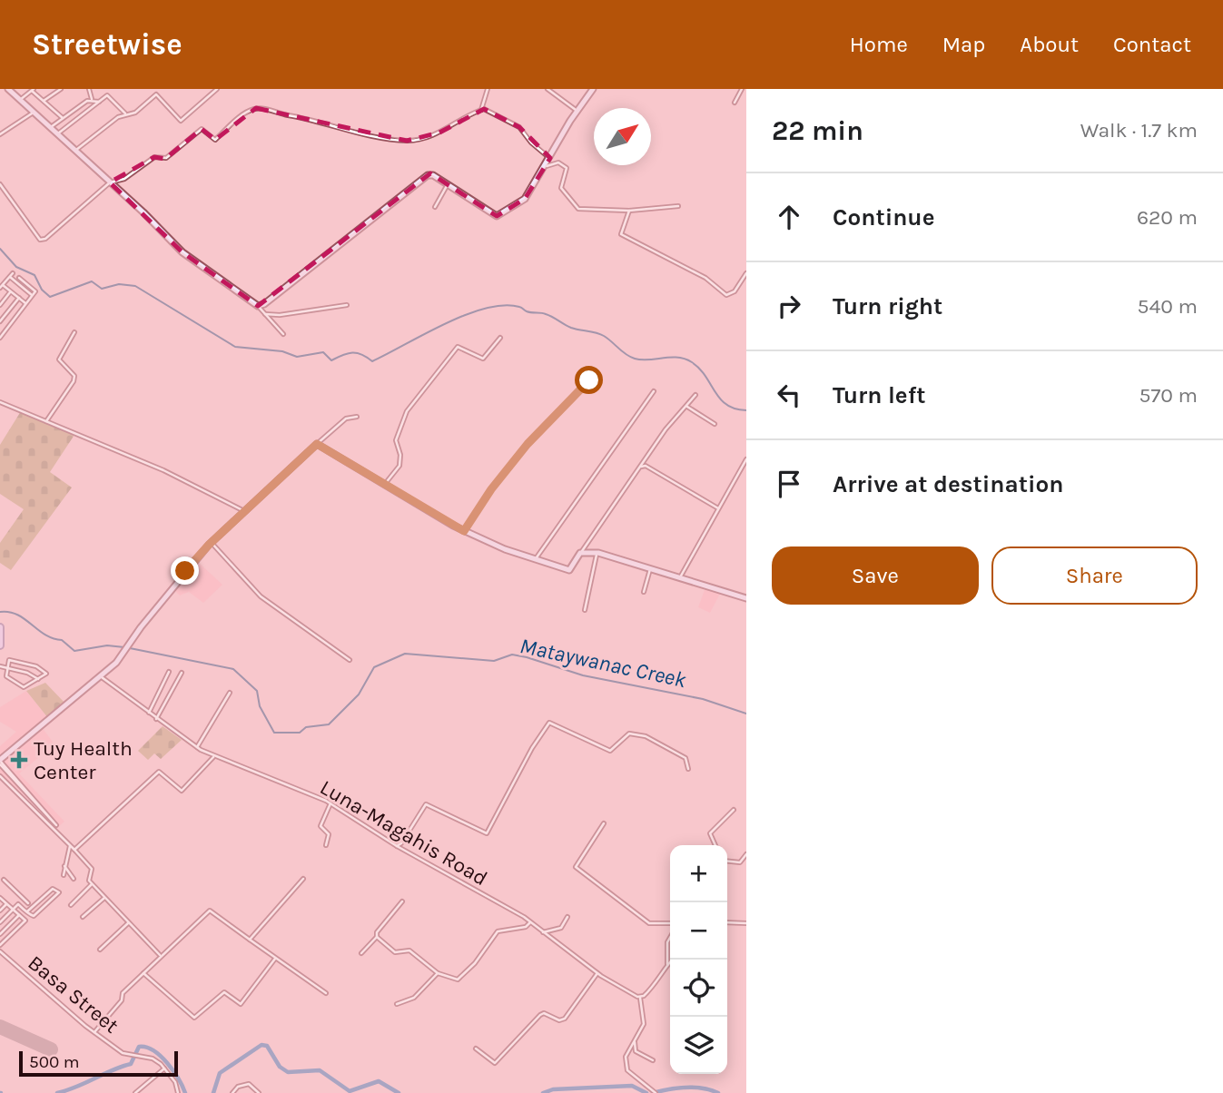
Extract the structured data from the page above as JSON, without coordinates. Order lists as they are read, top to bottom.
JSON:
{
  "streets": {
    "street": ["Luna-Magahis Road", "Basa Street"]
  },
  "water": ["Mataywanac Creek"],
  "places": {
    "health": ["Tuy Health Center"]
  },
  "scale_bar": "500 m",
  "north": "top right",
  "page": {
    "header": "Streetwise",
    "nav": [
      "Home",
      "Map",
      "About",
      "Contact"
    ],
    "heading": ["22 min", "Walk · 1.7 km"],
    "list": [
      ["Continue", "620 m"],
      ["Turn right", "540 m"],
      ["Turn left", "570 m"],
      "Arrive at destination"
    ],
    "buttons": ["Save", "Share"],
    "map_buttons": ["+", "−"],
    "scale": "500 m"
  }
}
